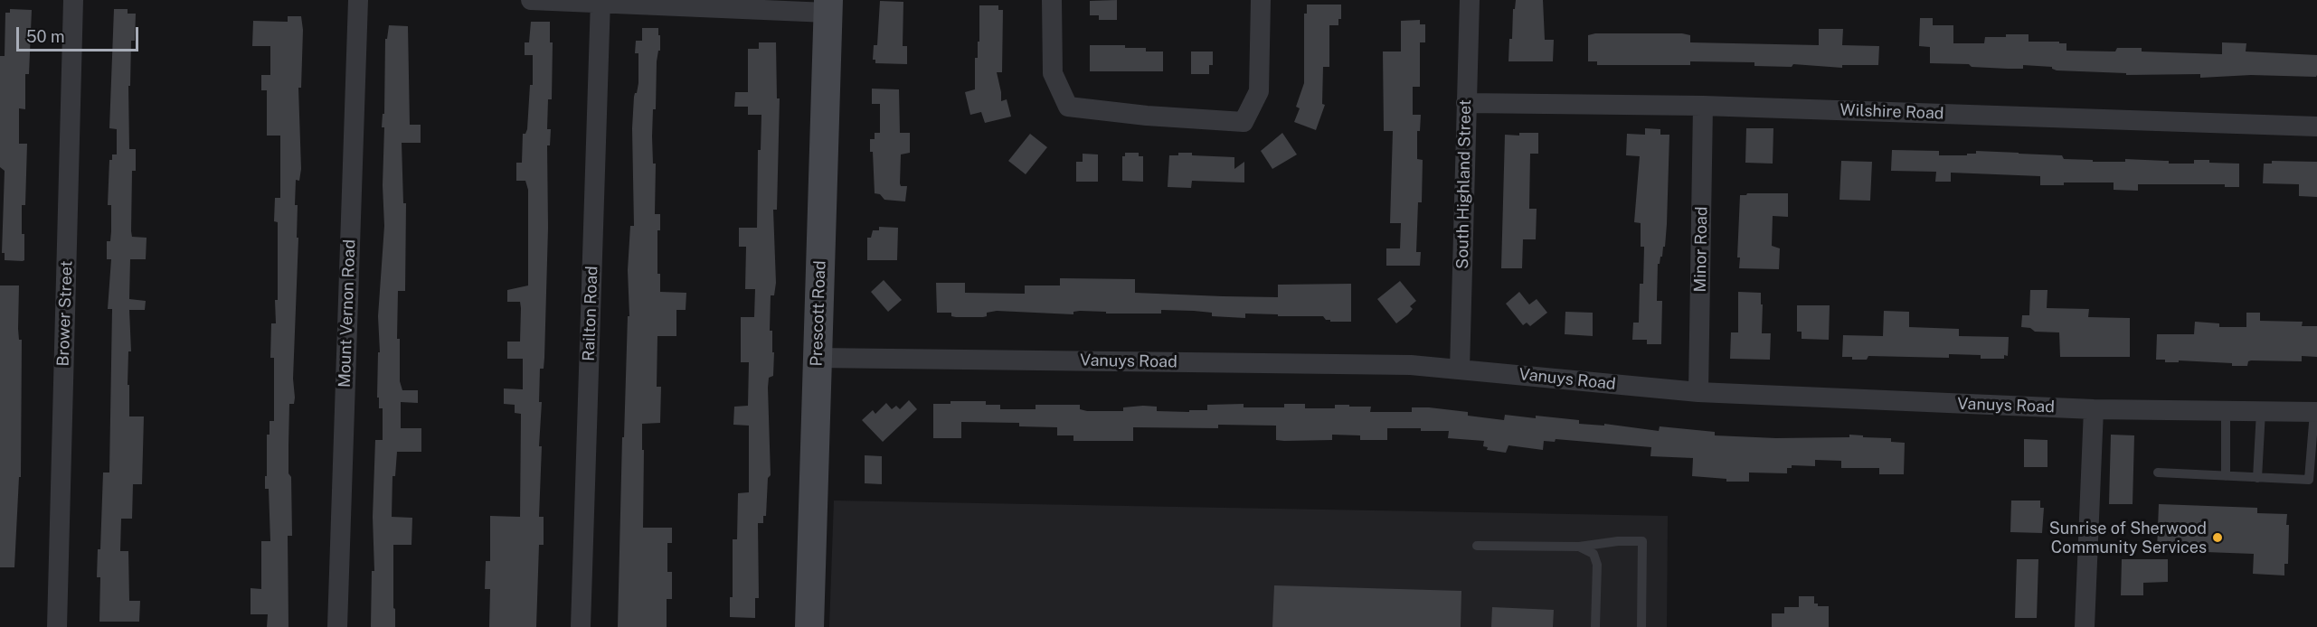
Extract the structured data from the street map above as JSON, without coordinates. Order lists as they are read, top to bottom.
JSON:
{
  "streets": {
    "main road": ["Prescott Road"],
    "street": [
      "Wilshire Road",
      "South Highland Street",
      "Minor Road",
      "Brower Street",
      "Mount Vernon Road",
      "Railton Road",
      "Vanuys Road"
    ]
  },
  "crossings": [
    ["Wilshire Road", "South Highland Street"],
    ["Wilshire Road", "Minor Road"],
    ["South Highland Street", "Vanuys Road"],
    ["Minor Road", "Vanuys Road"],
    ["Prescott Road", "Vanuys Road"]
  ],
  "places": ["Sunrise of Sherwood Community Services"],
  "scale_bar": "50 m"
}
